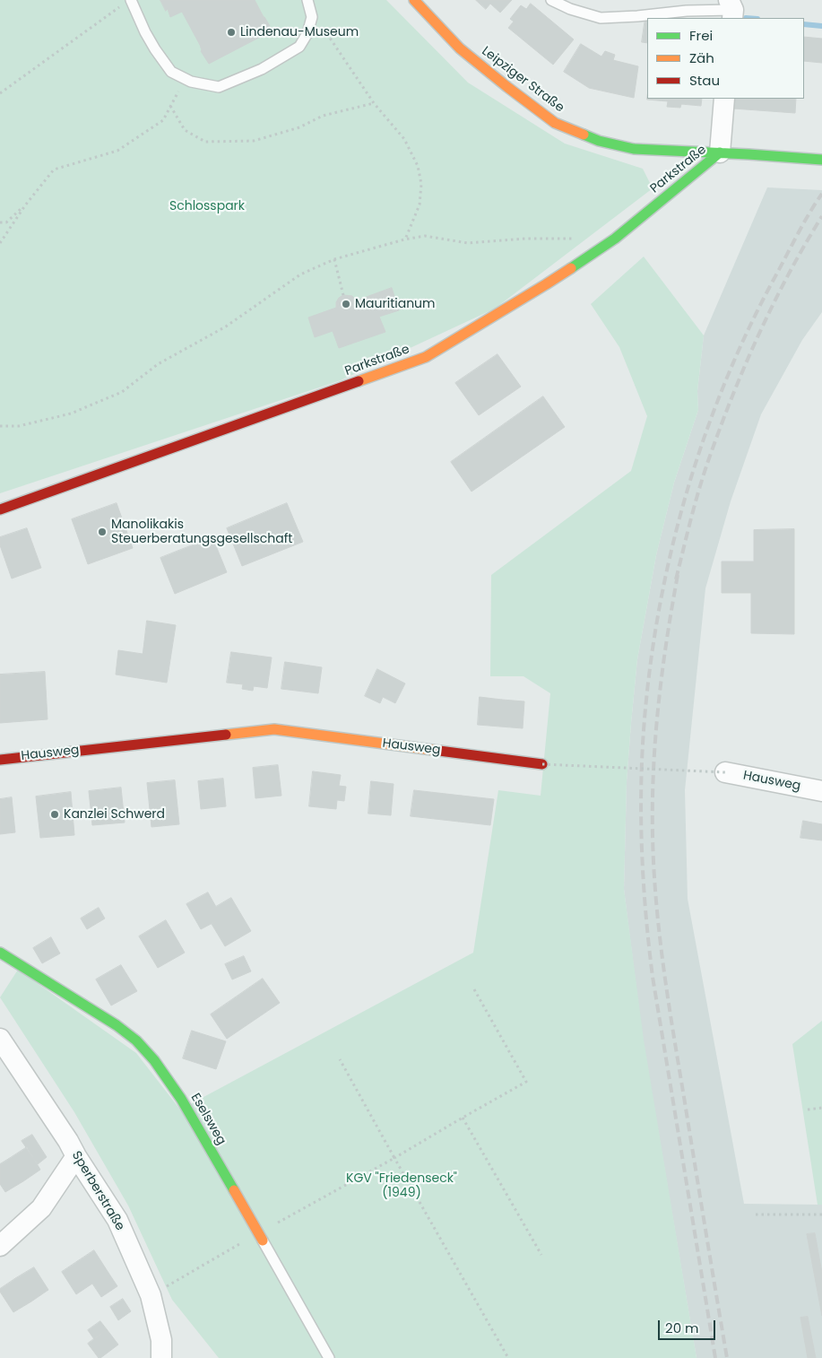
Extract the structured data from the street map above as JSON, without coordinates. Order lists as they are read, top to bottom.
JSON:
{
  "streets": {
    "street": [
      "Leipziger Straße",
      "Parkstraße",
      "Hausweg",
      "Eselsweg",
      "Sperberstraße"
    ]
  },
  "crossings": [
    ["Leipziger Straße", "Parkstraße"]
  ],
  "parks": ["Schlosspark", "KGV \"Friedenseck\" (1949)"],
  "places": [
    "Lindenau-Museum",
    "Mauritianum",
    "Manolikakis Steuerberatungsgesellschaft",
    "Kanzlei Schwerd"
  ],
  "legend": ["Frei", "Zäh", "Stau"],
  "scale_bar": "20 m"
}
